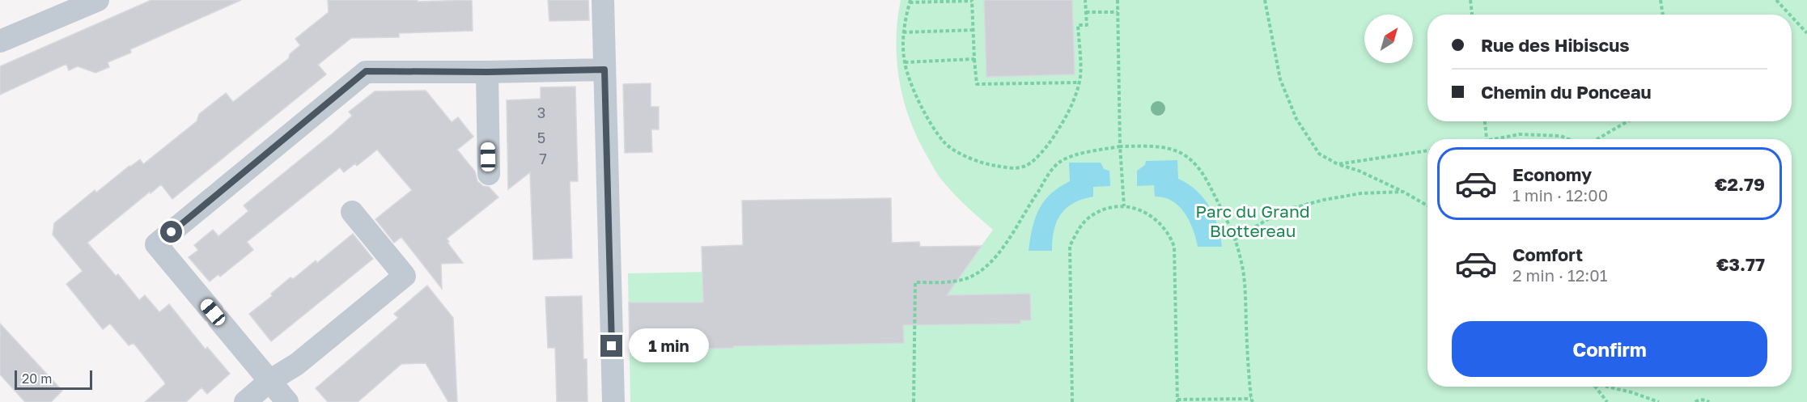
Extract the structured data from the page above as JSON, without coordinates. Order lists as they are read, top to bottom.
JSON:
{
  "parks": ["Parc du Grand Blottereau"],
  "house_numbers": ["3", "5", "7"],
  "scale_bar": "20 m",
  "north": "top right",
  "page": {
    "banner": ["Rue des Hibiscus", "Chemin du Ponceau"],
    "list": [
      {
        "name": "Economy",
        "note": "1 min · 12:00",
        "value": "€2.79"
      },
      {
        "name": "Comfort",
        "note": "2 min · 12:01",
        "value": "€3.77"
      }
    ],
    "buttons": "Confirm",
    "bubble": "1 min",
    "scale": "20 m"
  }
}
